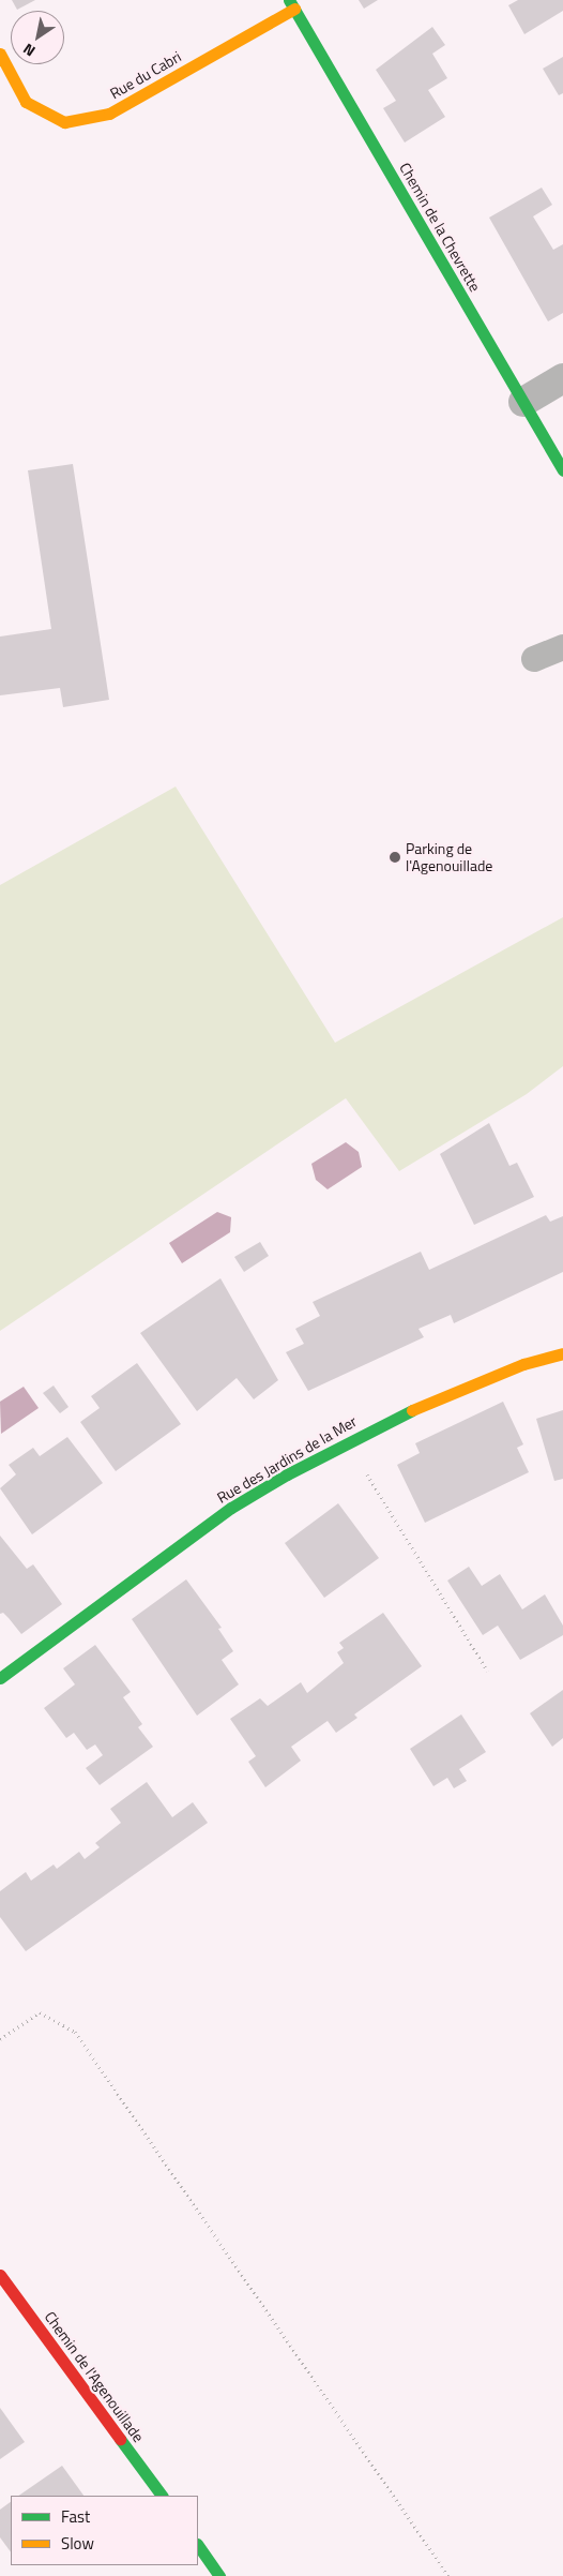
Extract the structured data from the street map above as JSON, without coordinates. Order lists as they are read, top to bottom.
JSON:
{
  "streets": {
    "street": [
      "Rue du Cabri",
      "Chemin de la Chevrette",
      "Rue des Jardins de la Mer",
      "Chemin de l'Agenouillade"
    ]
  },
  "crossings": [
    ["Rue du Cabri", "Chemin de la Chevrette"]
  ],
  "places": ["Parking de l'Agenouillade"],
  "legend": ["Fast", "Slow"],
  "north": "bottom left"
}
